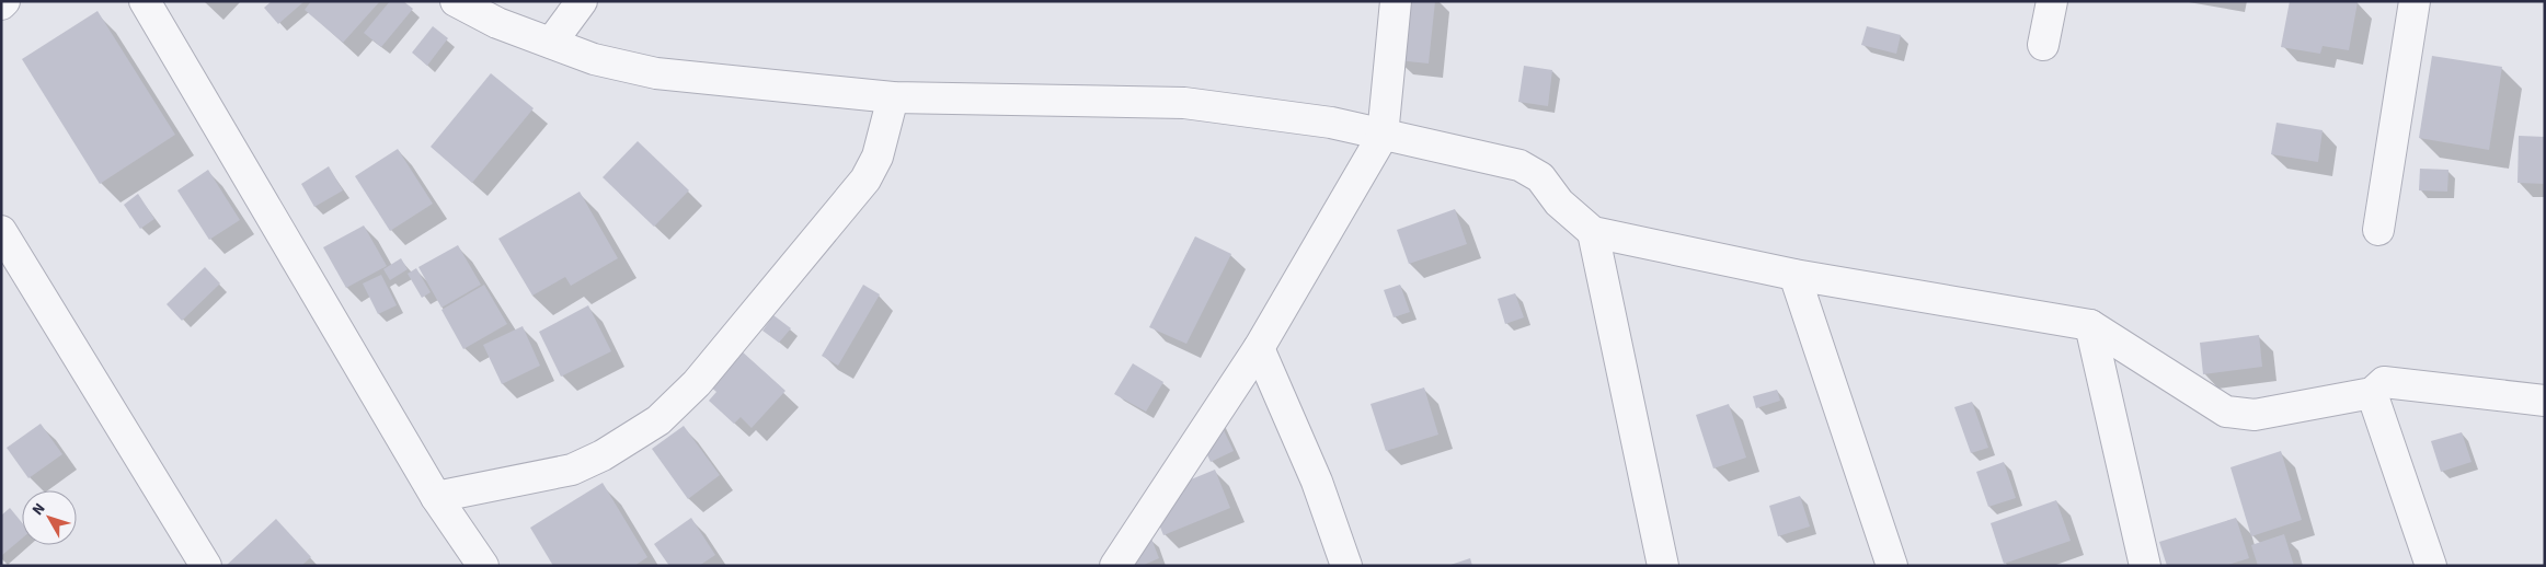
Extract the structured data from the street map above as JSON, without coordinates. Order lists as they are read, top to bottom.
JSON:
{
  "north": "top left"
}
